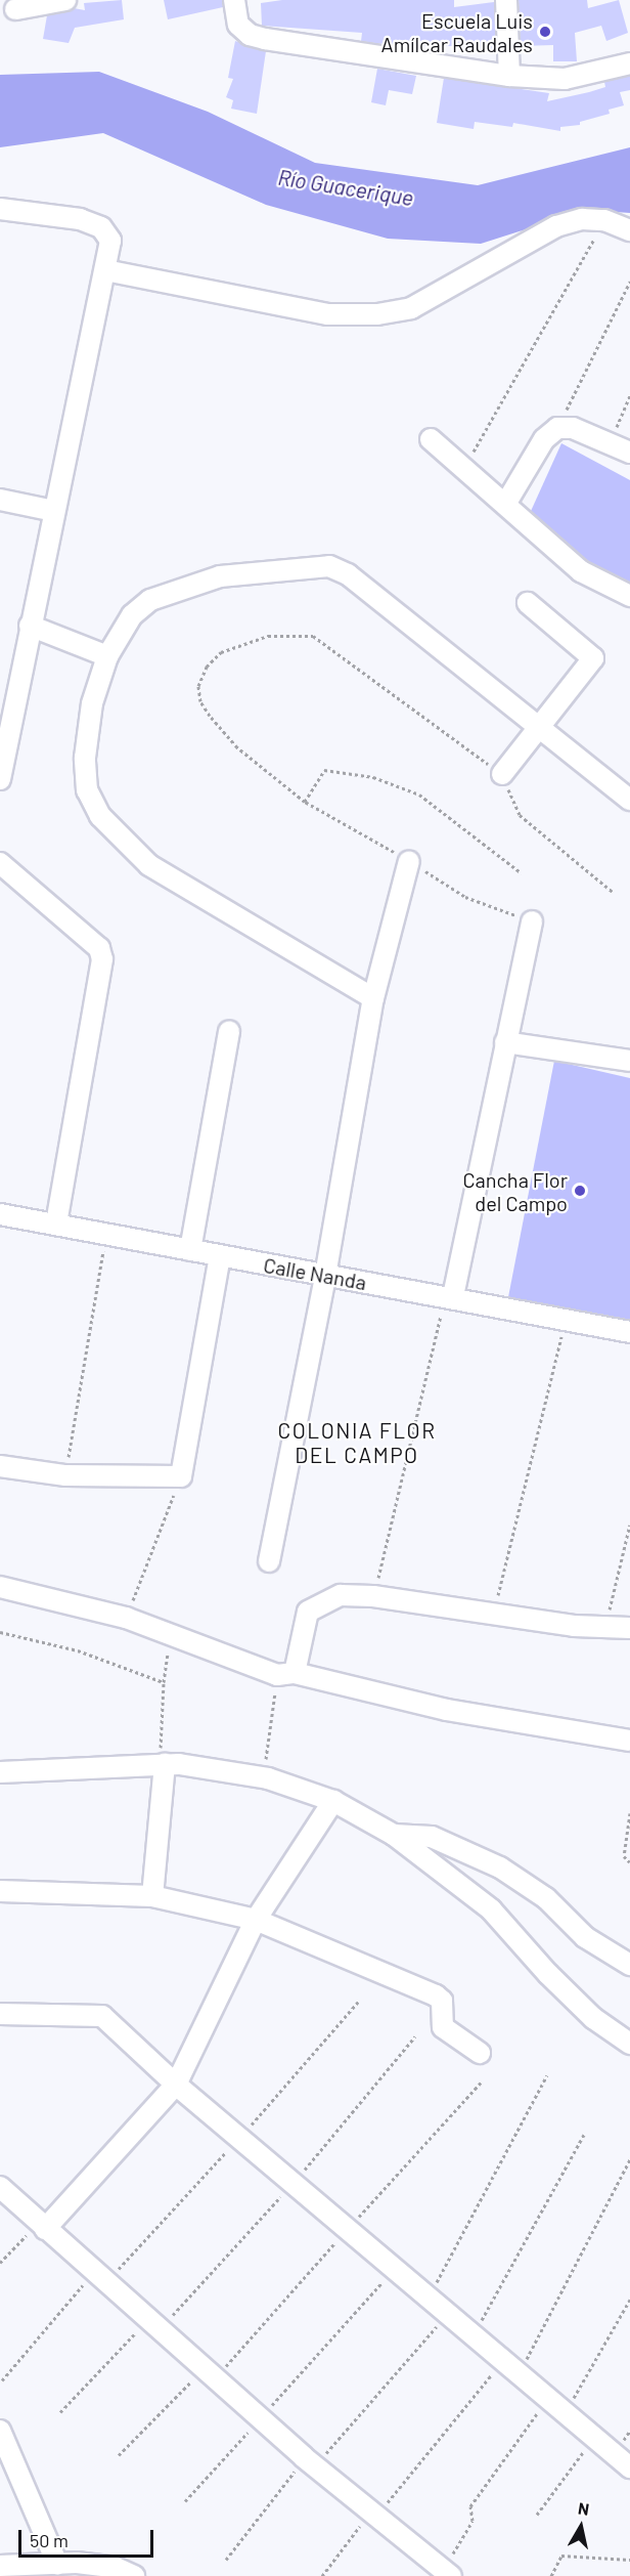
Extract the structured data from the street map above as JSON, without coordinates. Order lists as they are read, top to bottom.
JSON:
{
  "streets": {
    "street": ["Calle Nanda"]
  },
  "districts": ["COLONIA FLOR DEL CAMPO"],
  "water": ["Río Guacerique"],
  "places": ["Escuela Luis Amílcar Raudales", "Cancha Flor del Campo"],
  "scale_bar": "50 m",
  "north": "top"
}
